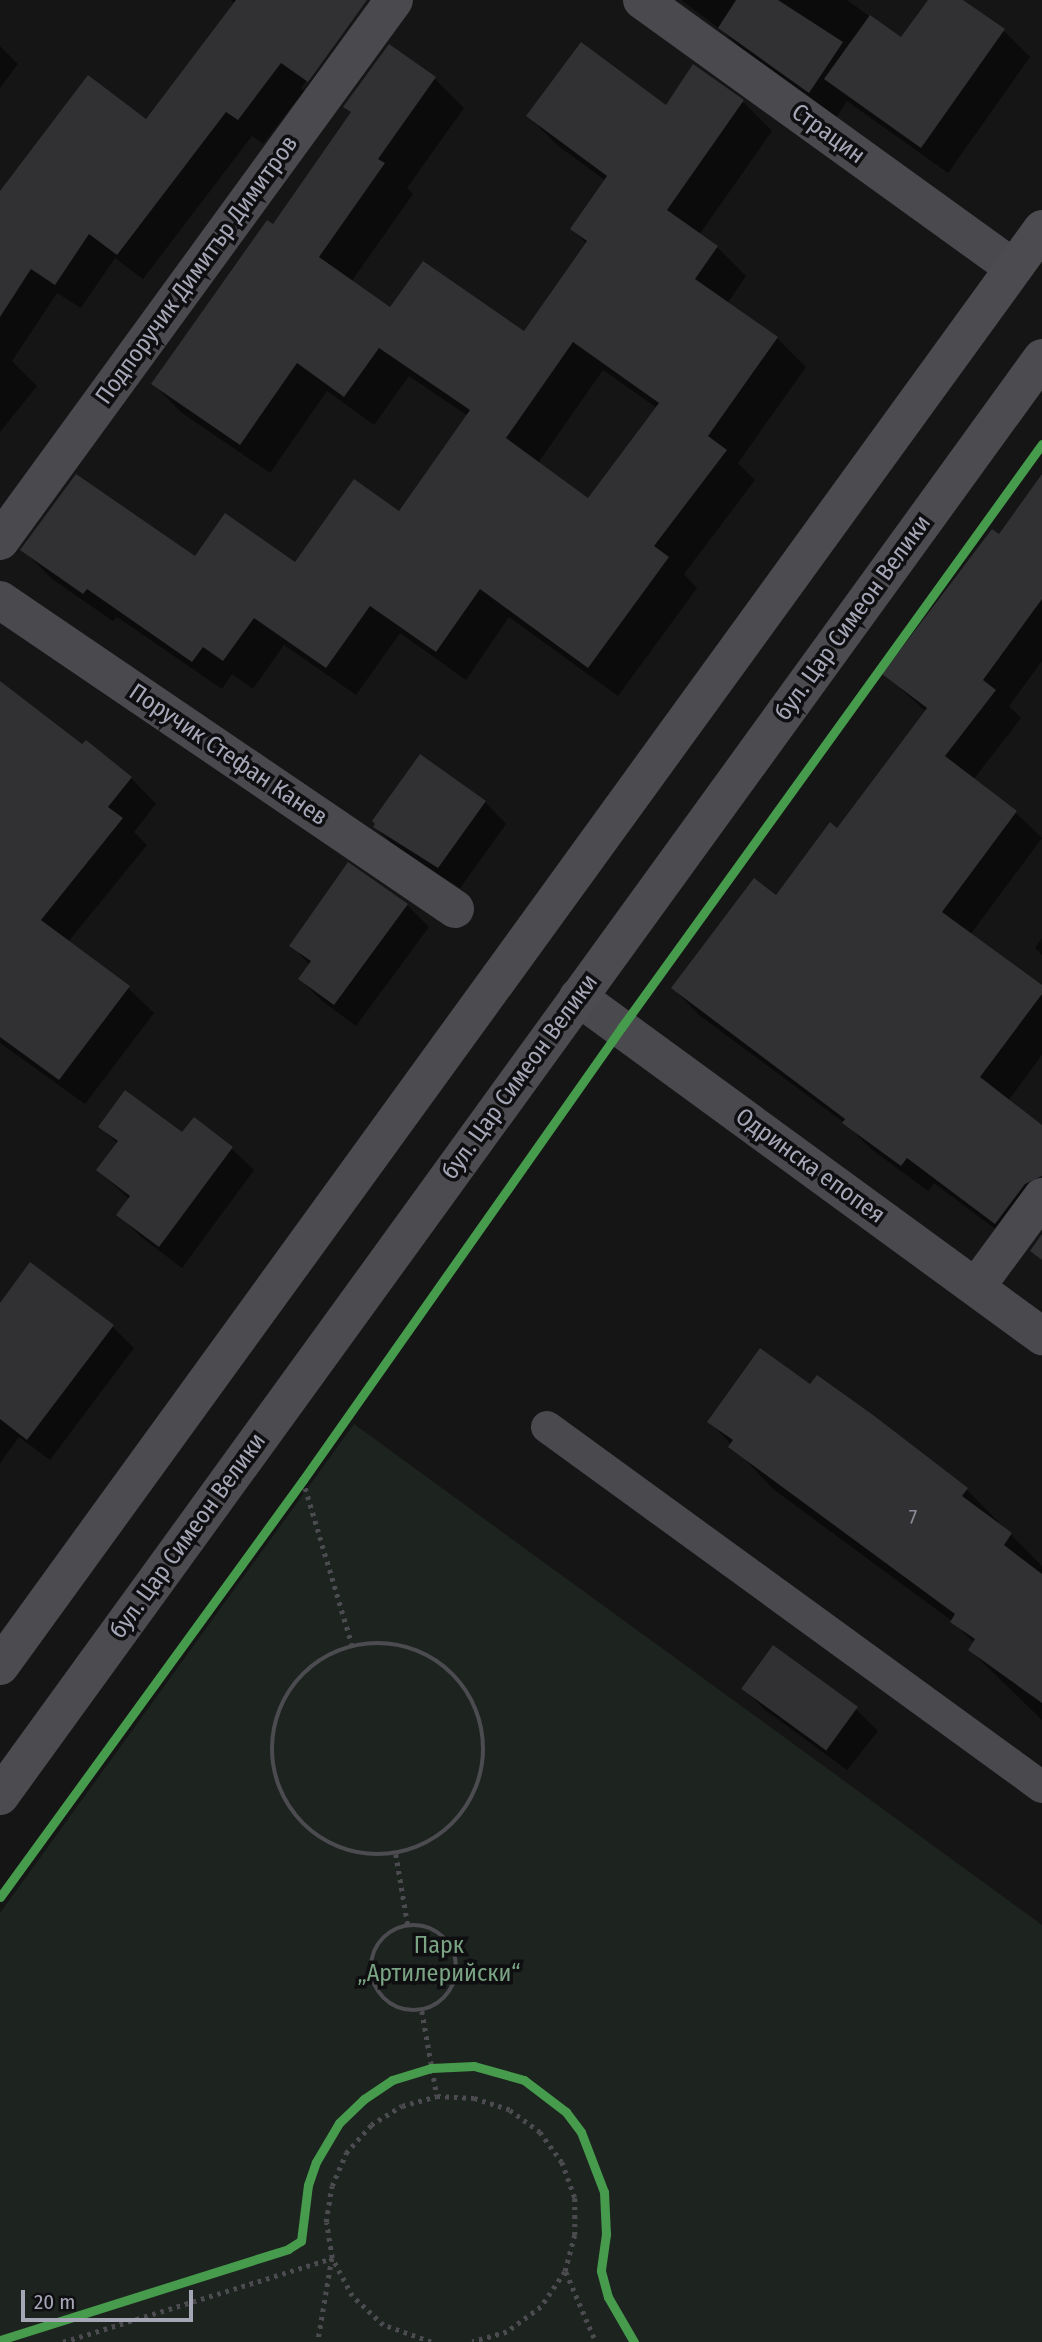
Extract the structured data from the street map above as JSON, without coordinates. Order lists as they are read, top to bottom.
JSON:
{
  "streets": {
    "main road": ["бул. Цар Симеон Велики"],
    "street": [
      "Страцин",
      "Подпоручик Димитър Димитров",
      "Поручик Стефан Канев",
      "Одринска епопея"
    ]
  },
  "crossings": [
    ["бул. Цар Симеон Велики", "Одринска епопея"]
  ],
  "parks": ["Парк „Артилерийски“"],
  "house_numbers": ["7"],
  "scale_bar": "20 m"
}
